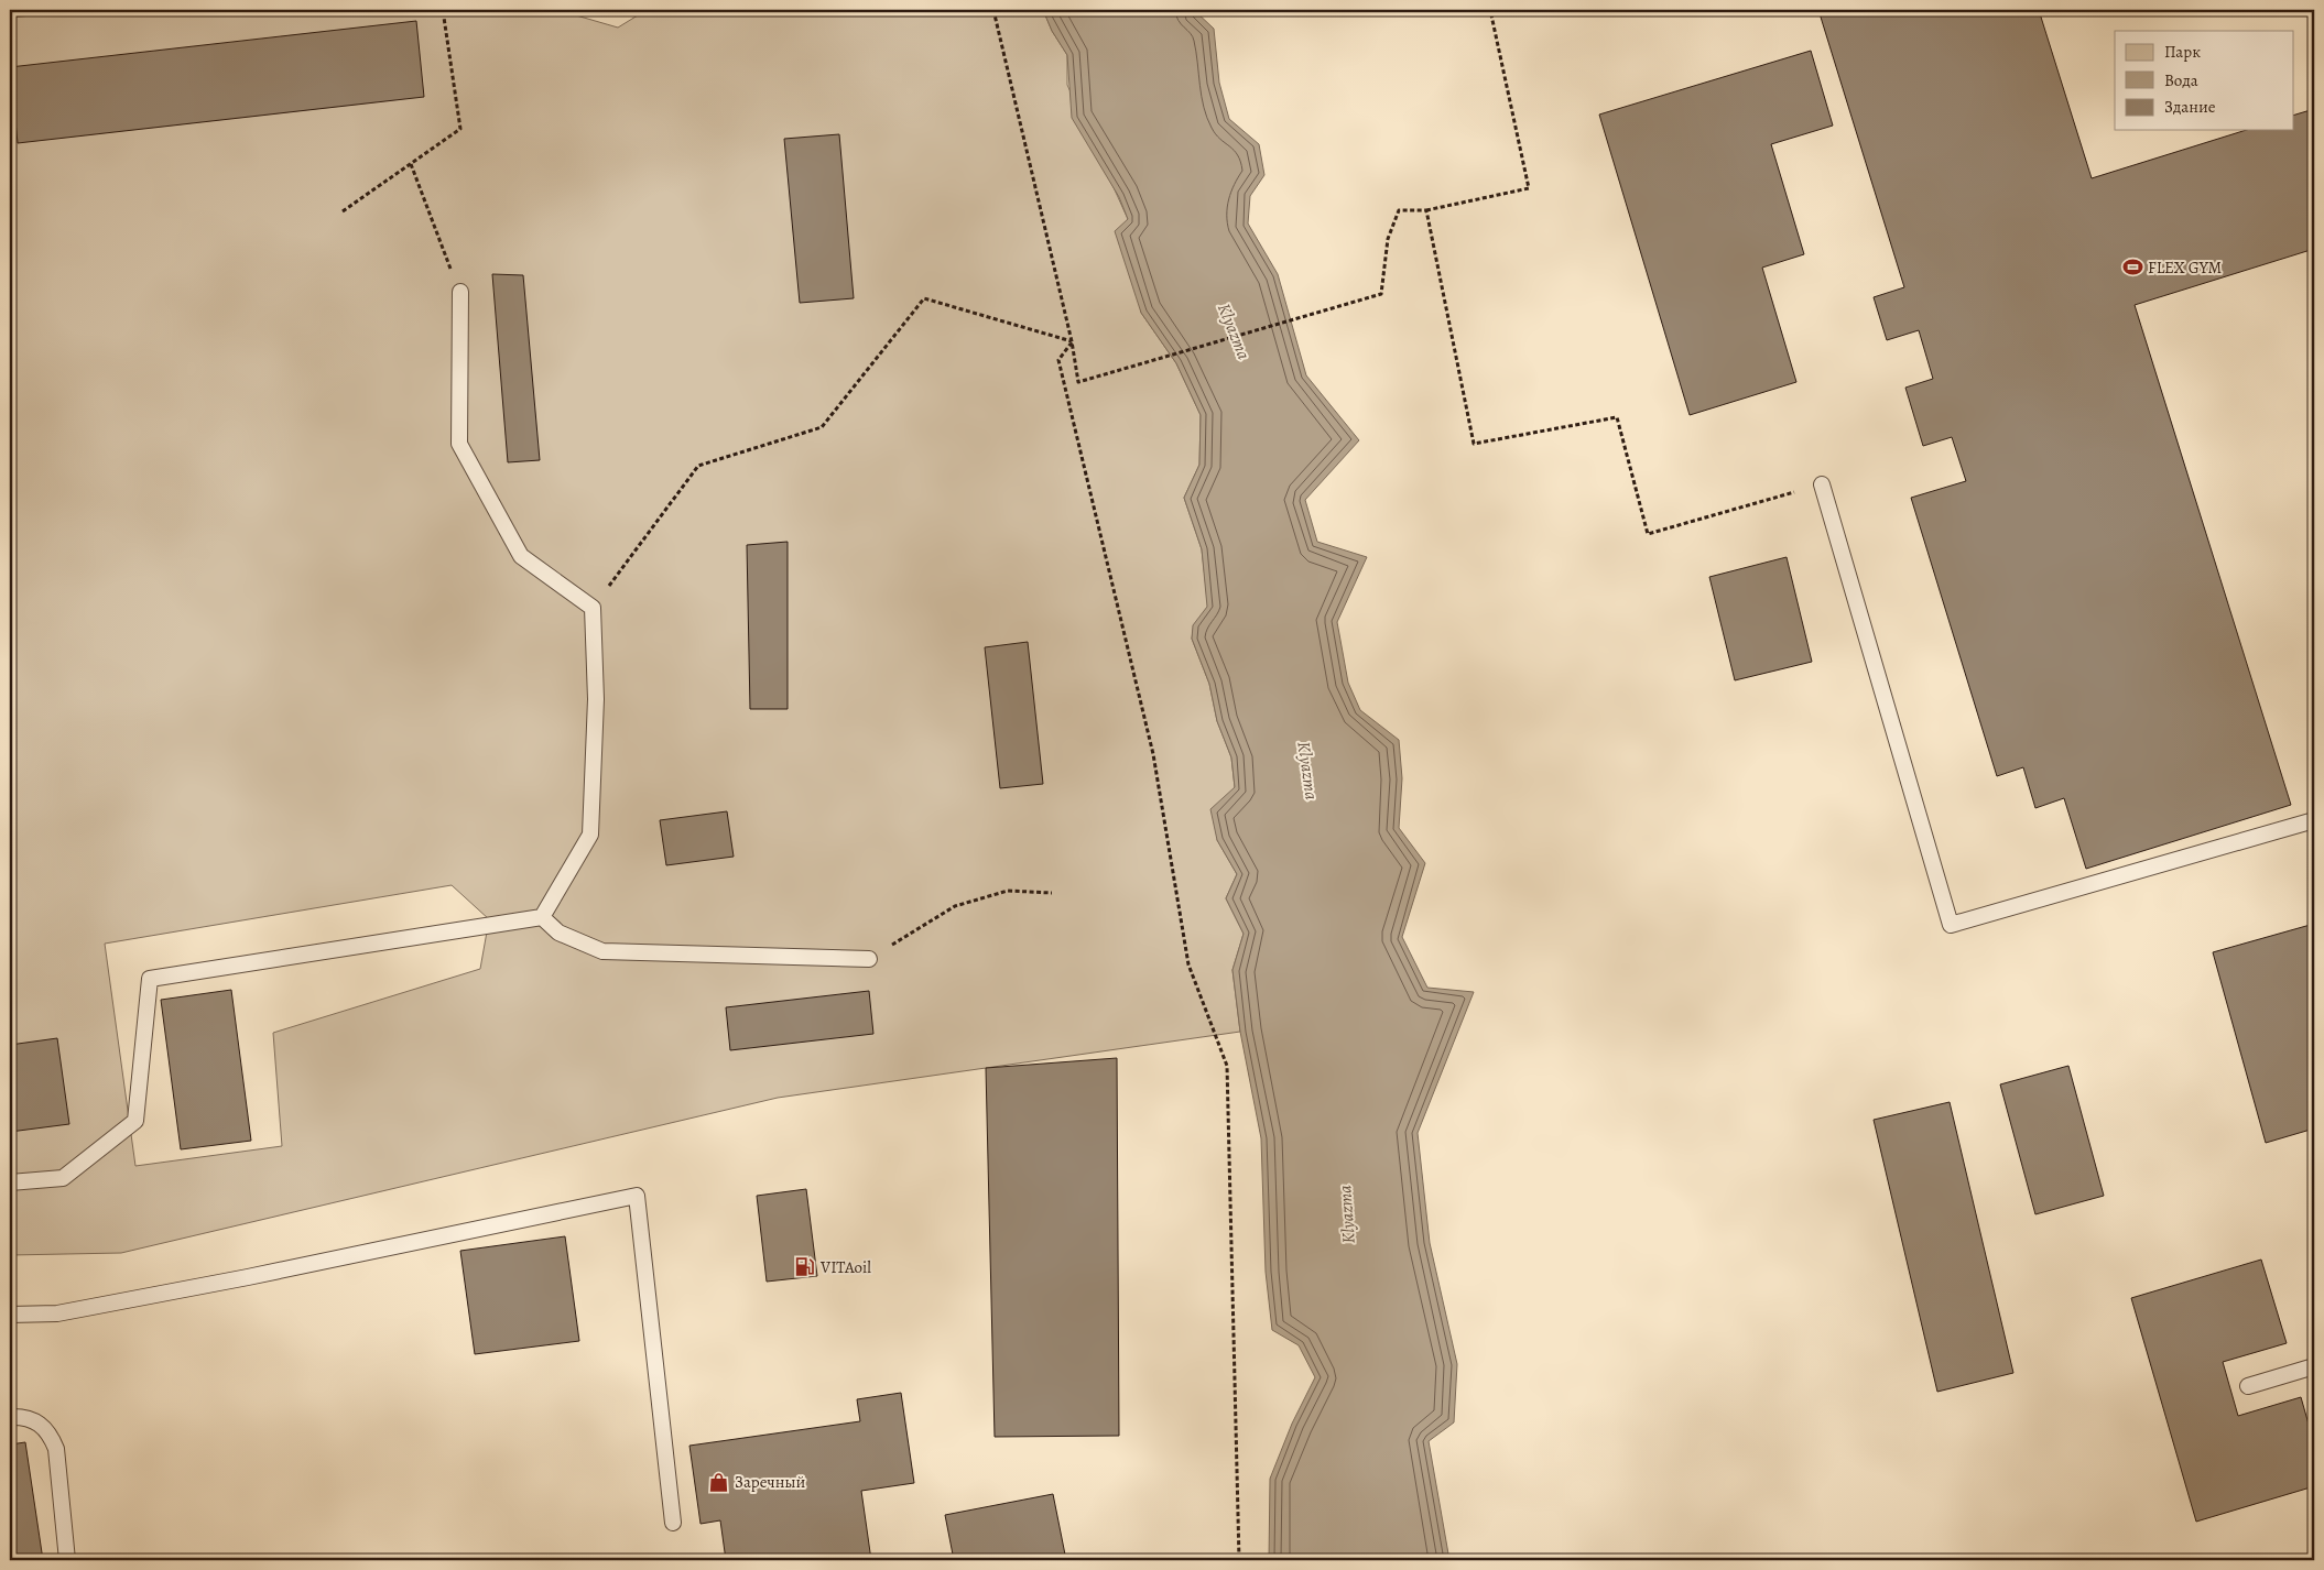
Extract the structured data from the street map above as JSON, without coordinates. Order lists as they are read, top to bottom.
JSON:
{
  "water": ["Klyazma"],
  "places": {
    "sports": ["FLEX GYM"],
    "fuel station": ["VITAoil"],
    "shop": ["Заречный"]
  },
  "legend": ["Парк", "Вода", "Здание"]
}
